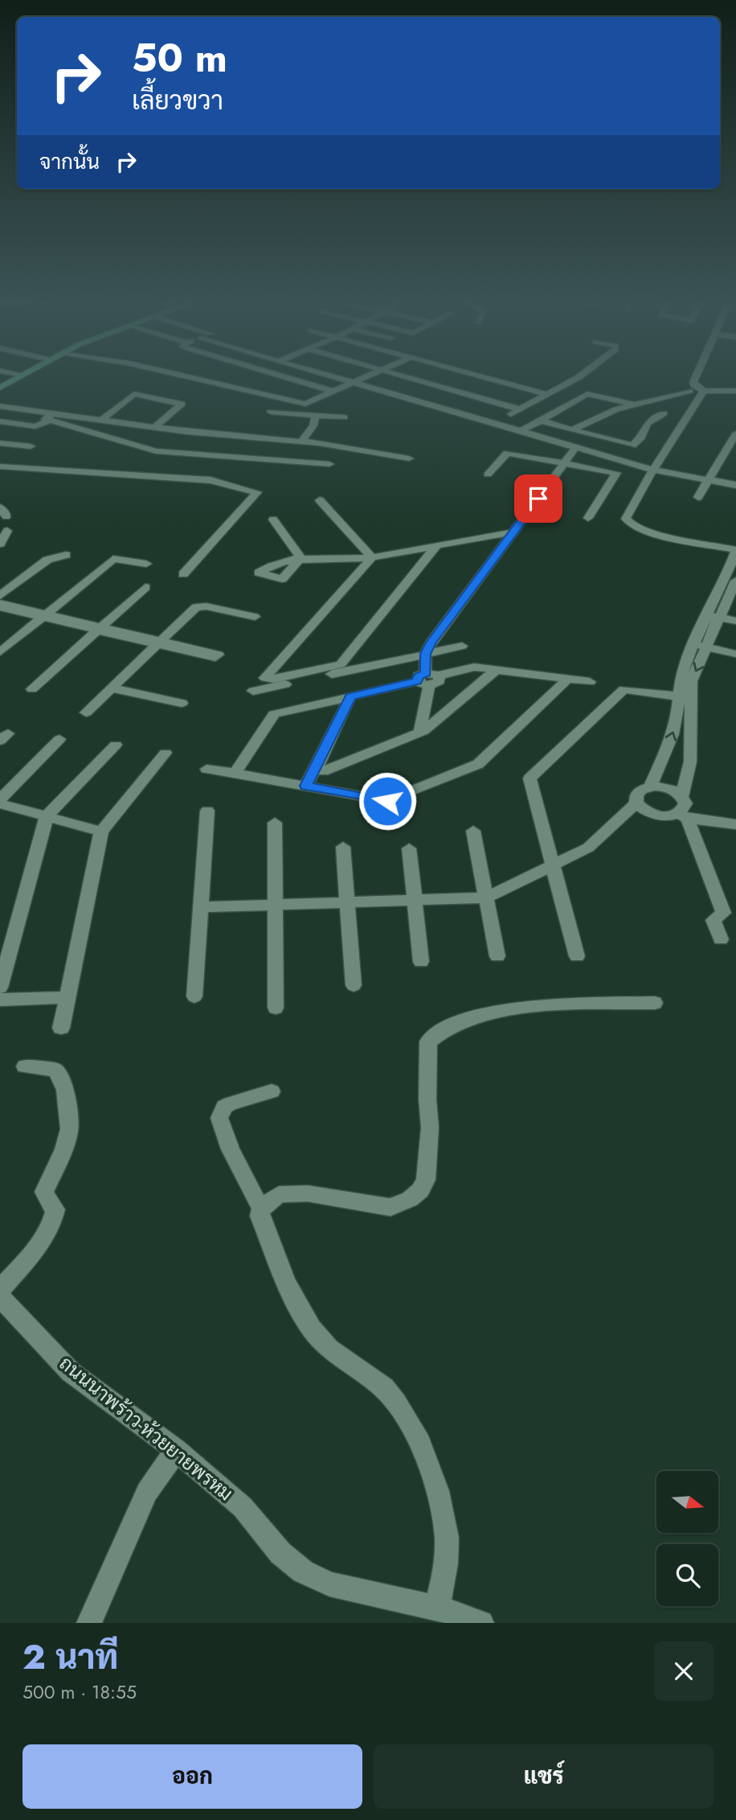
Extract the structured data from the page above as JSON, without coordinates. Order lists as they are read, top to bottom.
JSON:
{
  "streets": {
    "street": ["ถนนนาพร้าว-ห้วยยายพรหม"]
  },
  "north": "right",
  "page": {
    "turn": ["50 m", "เลี้ยวขวา"],
    "then": "จากนั้น",
    "heading": ["2 นาที", "500 m · 18:55"],
    "buttons": ["ออก", "แชร์"]
  }
}
